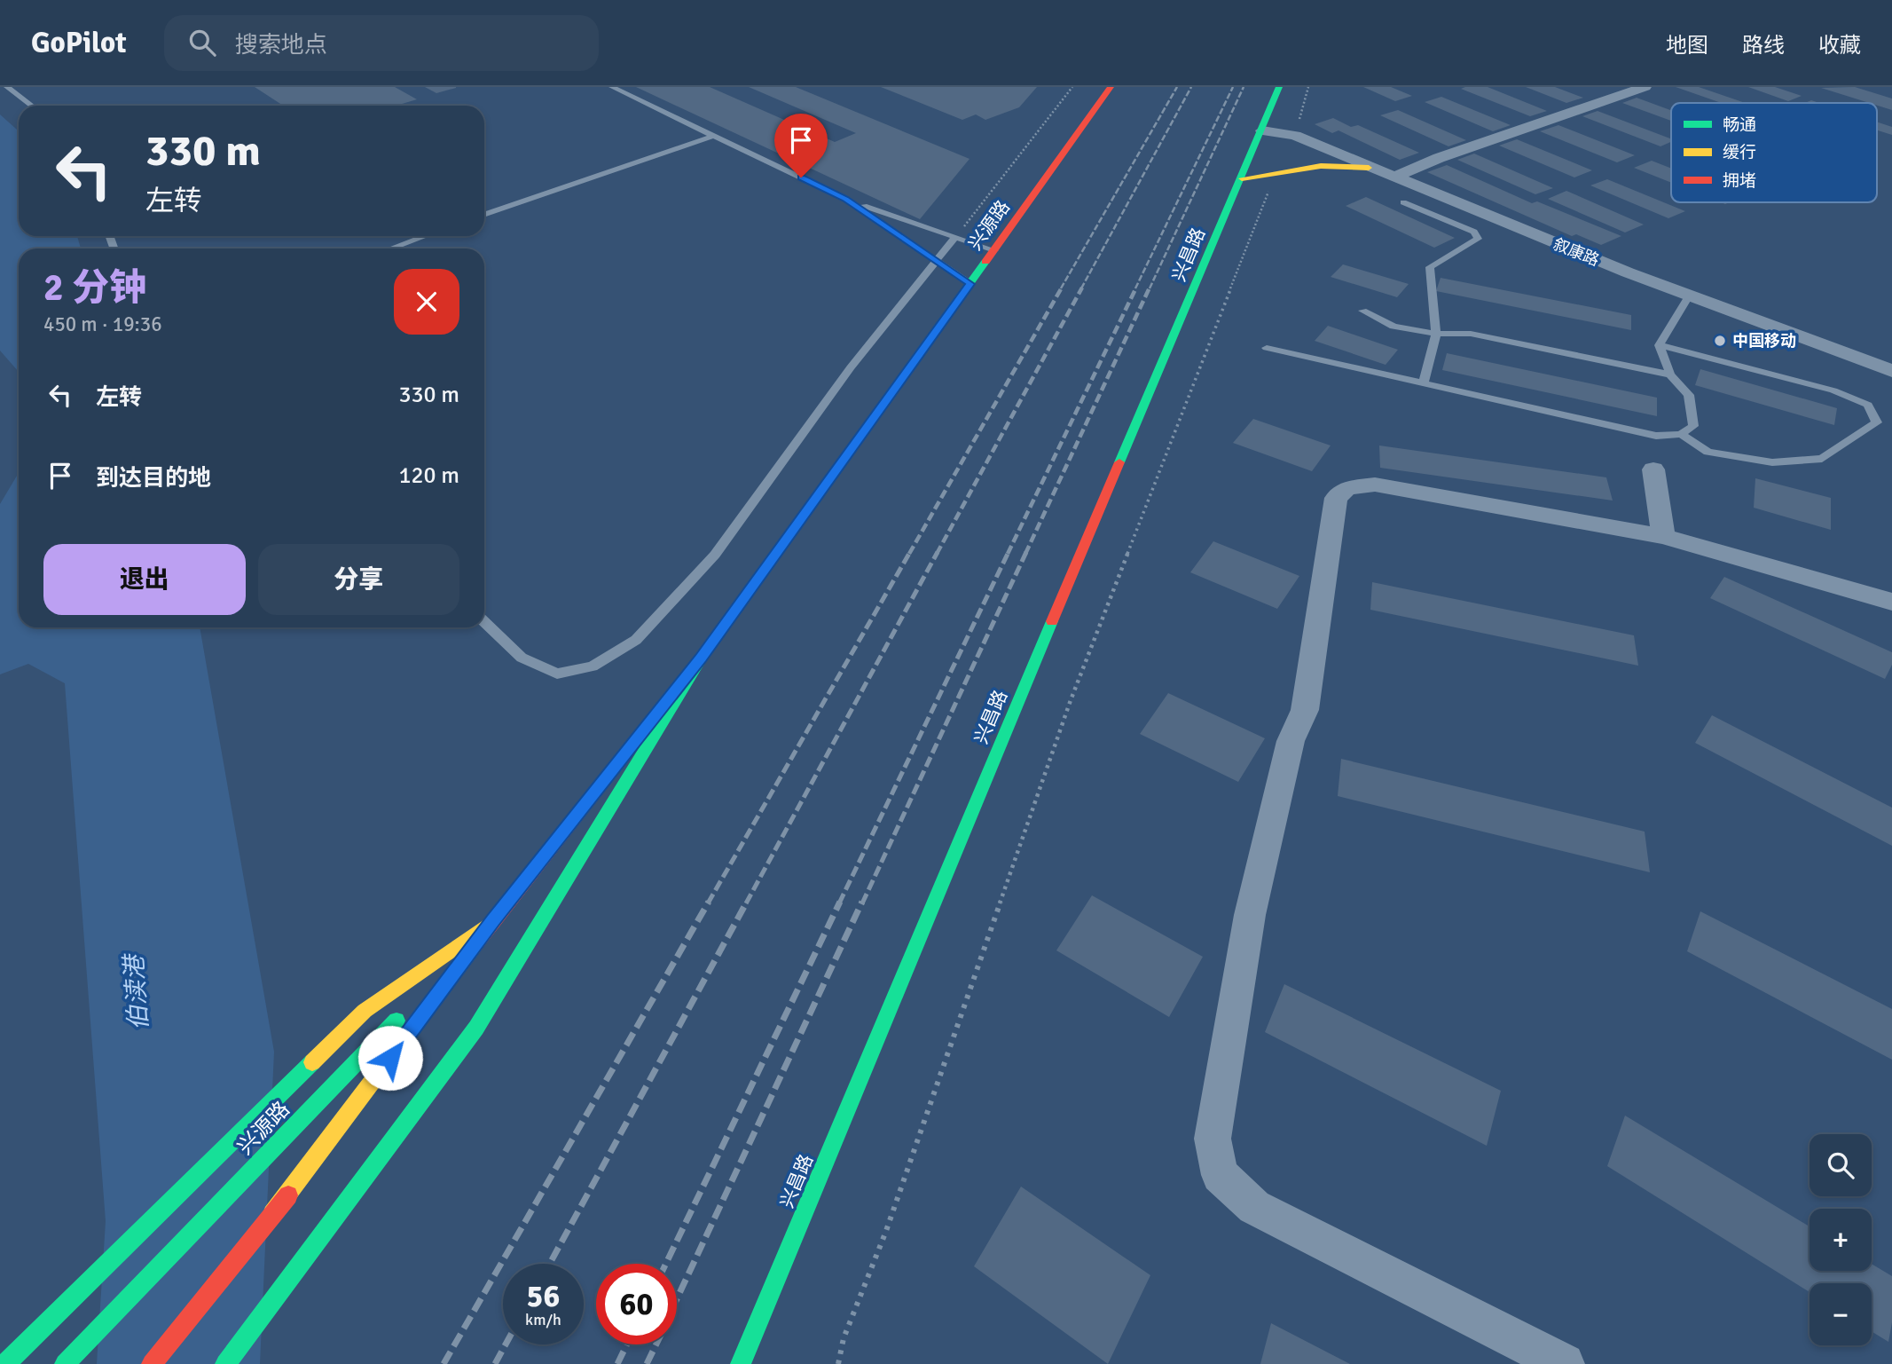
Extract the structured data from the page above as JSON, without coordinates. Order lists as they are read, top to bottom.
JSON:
{
  "streets": {
    "main road": ["兴源路", "兴昌路"],
    "street": ["叙康路"]
  },
  "crossings": [
    ["叙康路", "兴昌路"]
  ],
  "water": ["伯渎港"],
  "places": ["中国移动"],
  "legend": ["畅通", "缓行", "拥堵"],
  "page": {
    "header": "GoPilot",
    "search": "搜索地点",
    "nav": ["地图", "路线", "收藏"],
    "turn": ["330 m", "左转"],
    "heading": ["2 分钟", "450 m · 19:36"],
    "list": [
      {
        "name": "左转",
        "value": "330 m"
      },
      {
        "name": "到达目的地",
        "value": "120 m"
      }
    ],
    "buttons": ["退出", "分享"],
    "map_buttons": ["+", "−"],
    "speed": "56 km/h",
    "limit": "60"
  }
}
